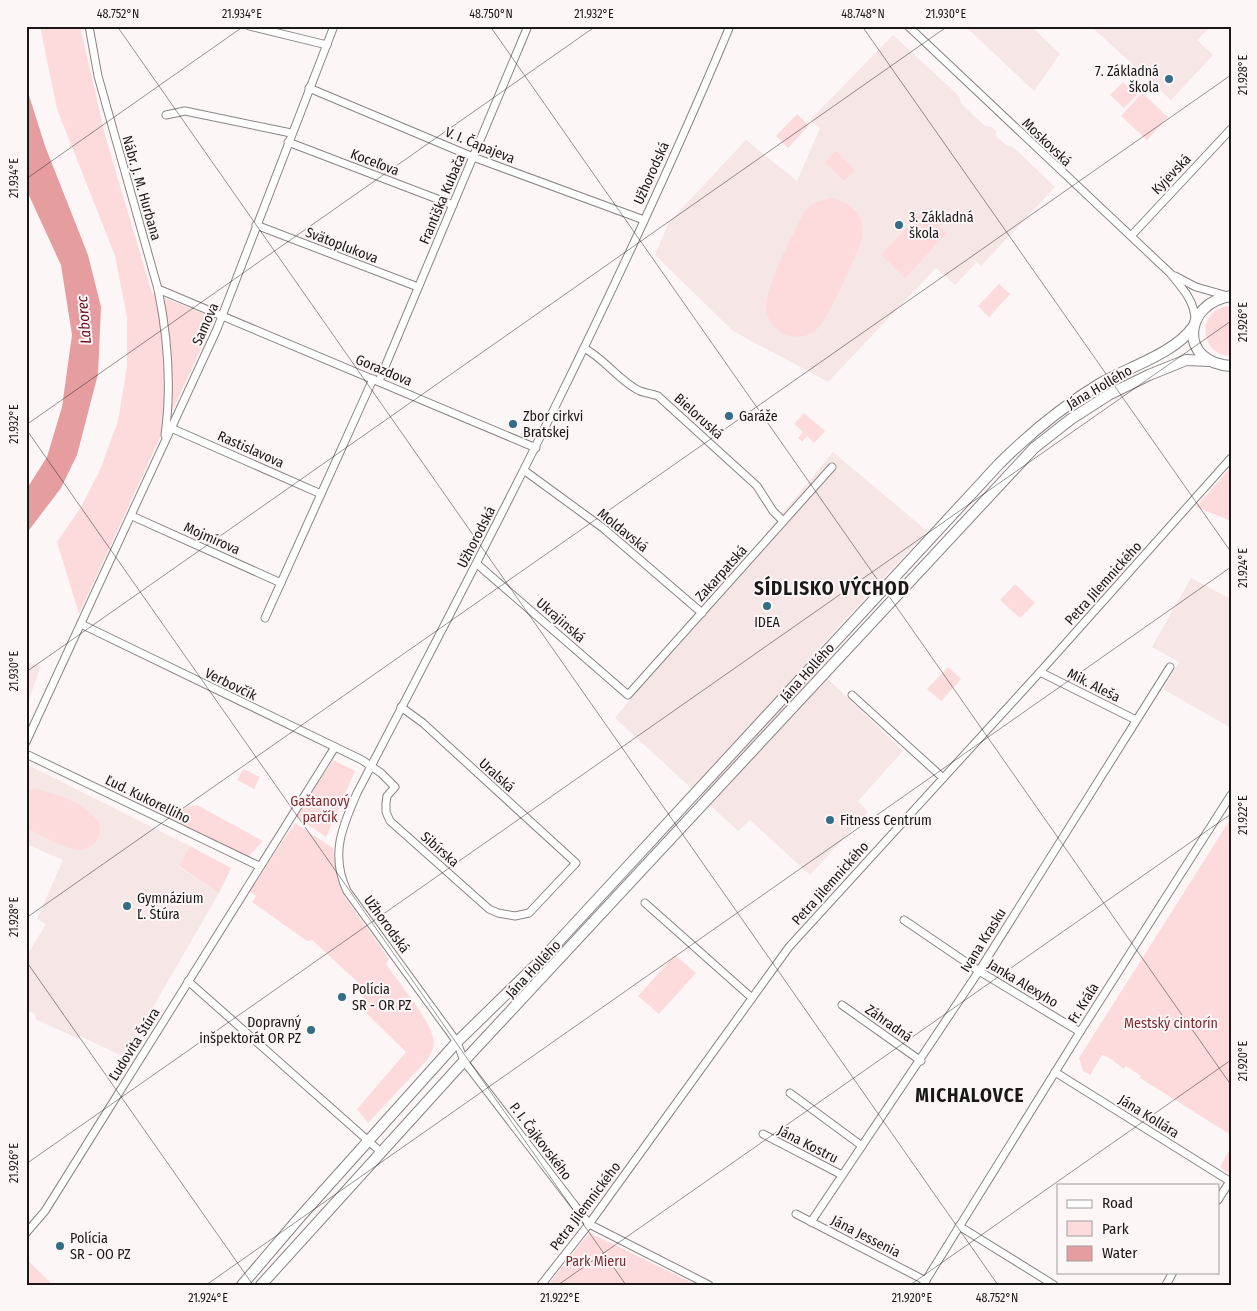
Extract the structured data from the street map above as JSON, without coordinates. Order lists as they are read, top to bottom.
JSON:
{
  "streets": {
    "street": [
      "Moskovská",
      "V. I. Čapajeva",
      "Koceľova",
      "Užhorodská",
      "Kyjevská",
      "Nábr. J. M. Hurbana",
      "Františka Kubača",
      "Svätoplukova",
      "Samova",
      "Gorazdova",
      "Jána Hollého",
      "Bieloruská",
      "Rastislavova",
      "Moldavská",
      "Mojmírova",
      "Zakarpatská",
      "Petra Jilemnického",
      "Ukrajinská",
      "Verbovčík",
      "Mik. Aleša",
      "Uralská",
      "Ľud. Kukorelliho",
      "Sibírska",
      "Ivana Krasku",
      "Janka Alexyho",
      "Fr. Kráľa",
      "Záhradná",
      "Ľudovíta Štúra",
      "Jána Kollára",
      "P. I. Čajkovského",
      "Jána Kostru",
      "Jána Jessenia"
    ]
  },
  "crossings": [
    ["Moskovská", "Kyjevská"],
    ["V. I. Čapajeva", "Užhorodská"],
    ["V. I. Čapajeva", "Františka Kubača"],
    ["V. I. Čapajeva", "Samova"],
    ["Koceľova", "Františka Kubača"],
    ["Koceľova", "Samova"],
    ["Užhorodská", "Gorazdova"],
    ["Užhorodská", "Jána Hollého"],
    ["Užhorodská", "Bieloruská"],
    ["Užhorodská", "Moldavská"],
    ["Užhorodská", "Ukrajinská"],
    ["Užhorodská", "Verbovčík"],
    ["Užhorodská", "Uralská"],
    ["Nábr. J. M. Hurbana", "Samova"],
    ["Františka Kubača", "Svätoplukova"],
    ["Františka Kubača", "Gorazdova"],
    ["Františka Kubača", "Rastislavova"],
    ["Františka Kubača", "Mojmírova"],
    ["Svätoplukova", "Samova"],
    ["Samova", "Gorazdova"],
    ["Samova", "Rastislavova"],
    ["Samova", "Mojmírova"],
    ["Samova", "Verbovčík"],
    ["Jána Hollého", "P. I. Čajkovského"],
    ["Bieloruská", "Zakarpatská"],
    ["Moldavská", "Zakarpatská"],
    ["Zakarpatská", "Ukrajinská"],
    ["Petra Jilemnického", "Mik. Aleša"],
    ["Petra Jilemnického", "P. I. Čajkovského"],
    ["Verbovčík", "Sibírska"],
    ["Mik. Aleša", "Ivana Krasku"],
    ["Uralská", "Sibírska"],
    ["Ľud. Kukorelliho", "Ľudovíta Štúra"],
    ["Ivana Krasku", "Janka Alexyho"],
    ["Ivana Krasku", "Záhradná"],
    ["Ivana Krasku", "Jána Kostru"],
    ["Ivana Krasku", "Jána Jessenia"],
    ["Janka Alexyho", "Fr. Kráľa"],
    ["Fr. Kráľa", "Jána Kollára"],
    ["Fr. Kráľa", "Jána Jessenia"]
  ],
  "districts": ["SÍDLISKO VÝCHOD", "MICHALOVCE"],
  "water": ["Laborec"],
  "parks": ["Gaštanový parčík", "Mestský cintorín", "Park Mieru"],
  "places": [
    "7. Základná škola",
    "3. Základná škola",
    "Garáže",
    "Zbor cirkvi Bratskej",
    "IDEA",
    "Fitness Centrum",
    "Gymnázium Ľ. Štúra",
    "Polícia SR - OR PZ",
    "Dopravný inšpektorát OR PZ",
    "Polícia SR - OO PZ"
  ],
  "legend": ["Road", "Park", "Water"],
  "coordinates": [
    "48.752°N",
    "21.934°E",
    "48.750°N",
    "21.932°E",
    "48.748°N",
    "21.930°E",
    "21.928°E",
    "21.926°E",
    "21.924°E",
    "21.922°E",
    "21.920°E"
  ]
}
